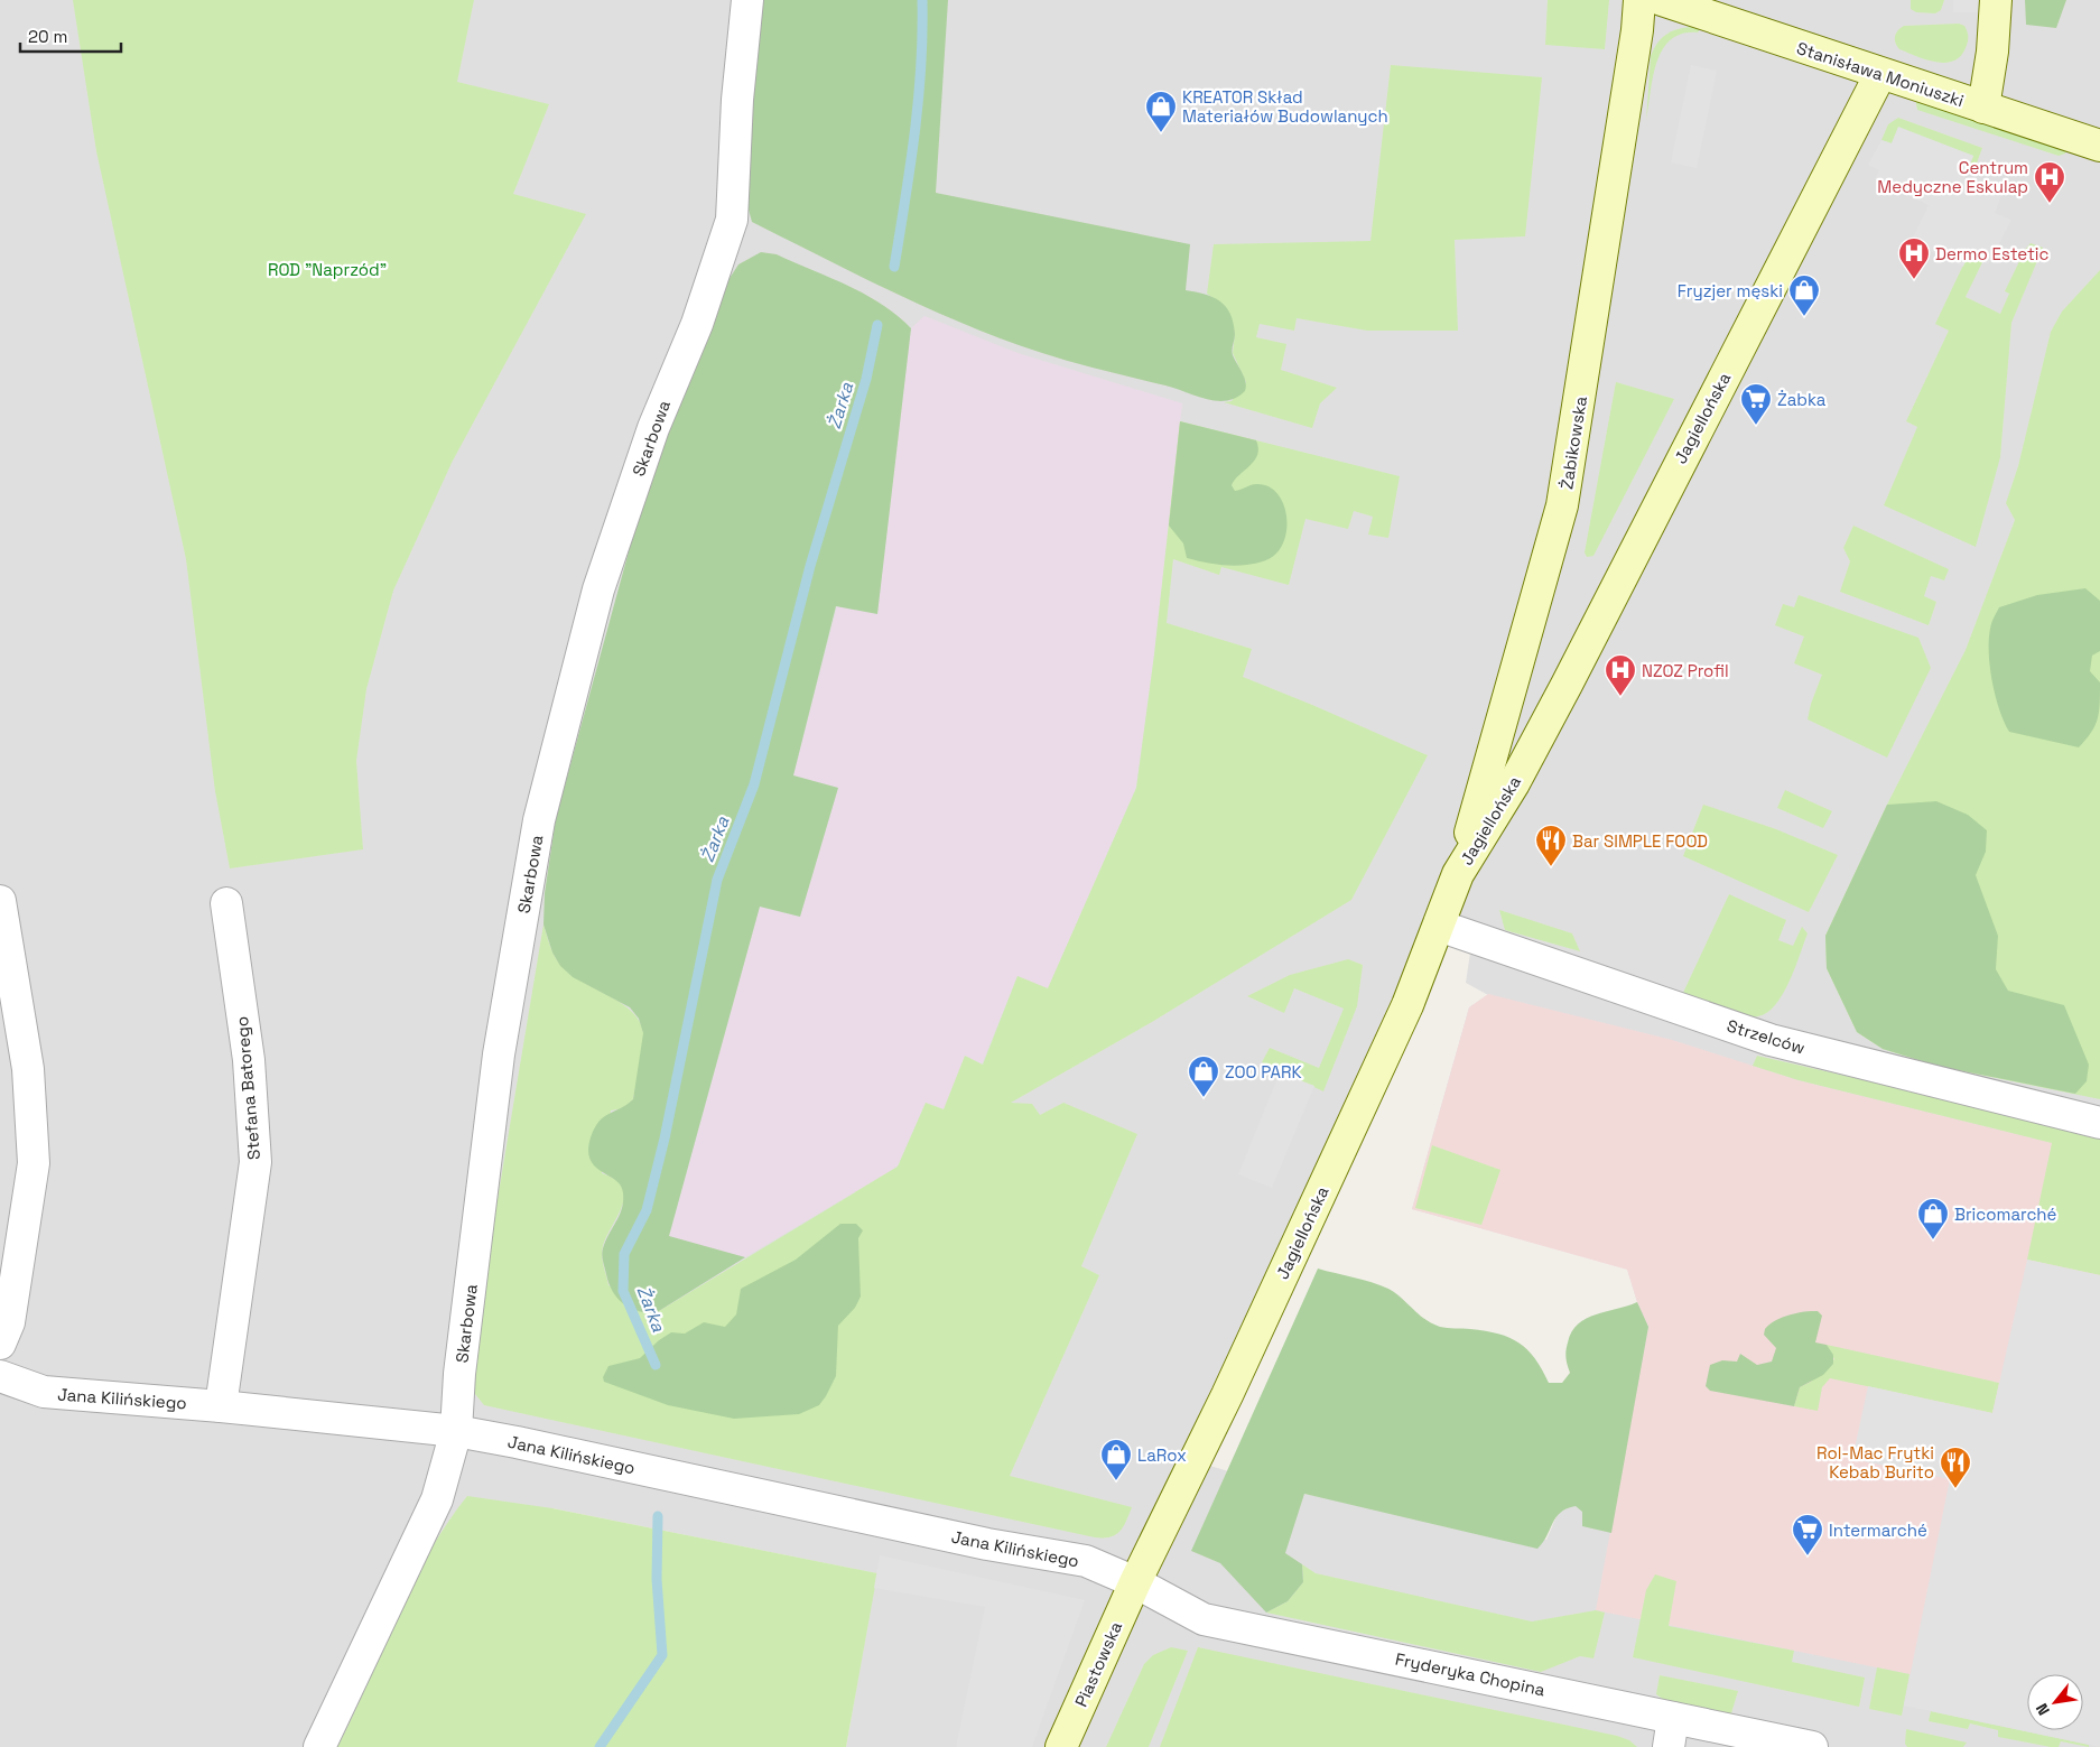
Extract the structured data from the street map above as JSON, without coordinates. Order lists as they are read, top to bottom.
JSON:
{
  "streets": {
    "street": [
      "Stanisława Moniuszki",
      "Jagiellońska",
      "Skarbowa",
      "Żabikowska",
      "Strzelców",
      "Stefana Batorego",
      "Jana Kilińskiego",
      "Piastowska",
      "Fryderyka Chopina"
    ]
  },
  "crossings": [
    ["Stanisława Moniuszki", "Jagiellońska"],
    ["Jagiellońska", "Żabikowska"],
    ["Jagiellońska", "Strzelców"],
    ["Jagiellońska", "Jana Kilińskiego"],
    ["Jagiellońska", "Piastowska"],
    ["Jagiellońska", "Fryderyka Chopina"],
    ["Skarbowa", "Jana Kilińskiego"],
    ["Stefana Batorego", "Jana Kilińskiego"],
    ["Jana Kilińskiego", "Piastowska"],
    ["Jana Kilińskiego", "Fryderyka Chopina"],
    ["Piastowska", "Fryderyka Chopina"]
  ],
  "water": ["Żarka"],
  "parks": ["ROD \"Naprzód\""],
  "places": {
    "shop": [
      "KREATOR Skład Materiałów Budowlanych",
      "Fryzjer męski",
      "ZOO PARK",
      "Bricomarché",
      "LaRox"
    ],
    "hospital": ["Centrum Medyczne Eskulap", "Dermo Estetic", "NZOZ Profil"],
    "supermarket": ["Żabka", "Intermarché"],
    "restaurant": ["Bar SIMPLE FOOD", "Rol-Mac Frytki Kebab Burito"]
  },
  "scale_bar": "20 m",
  "north": "bottom left"
}
